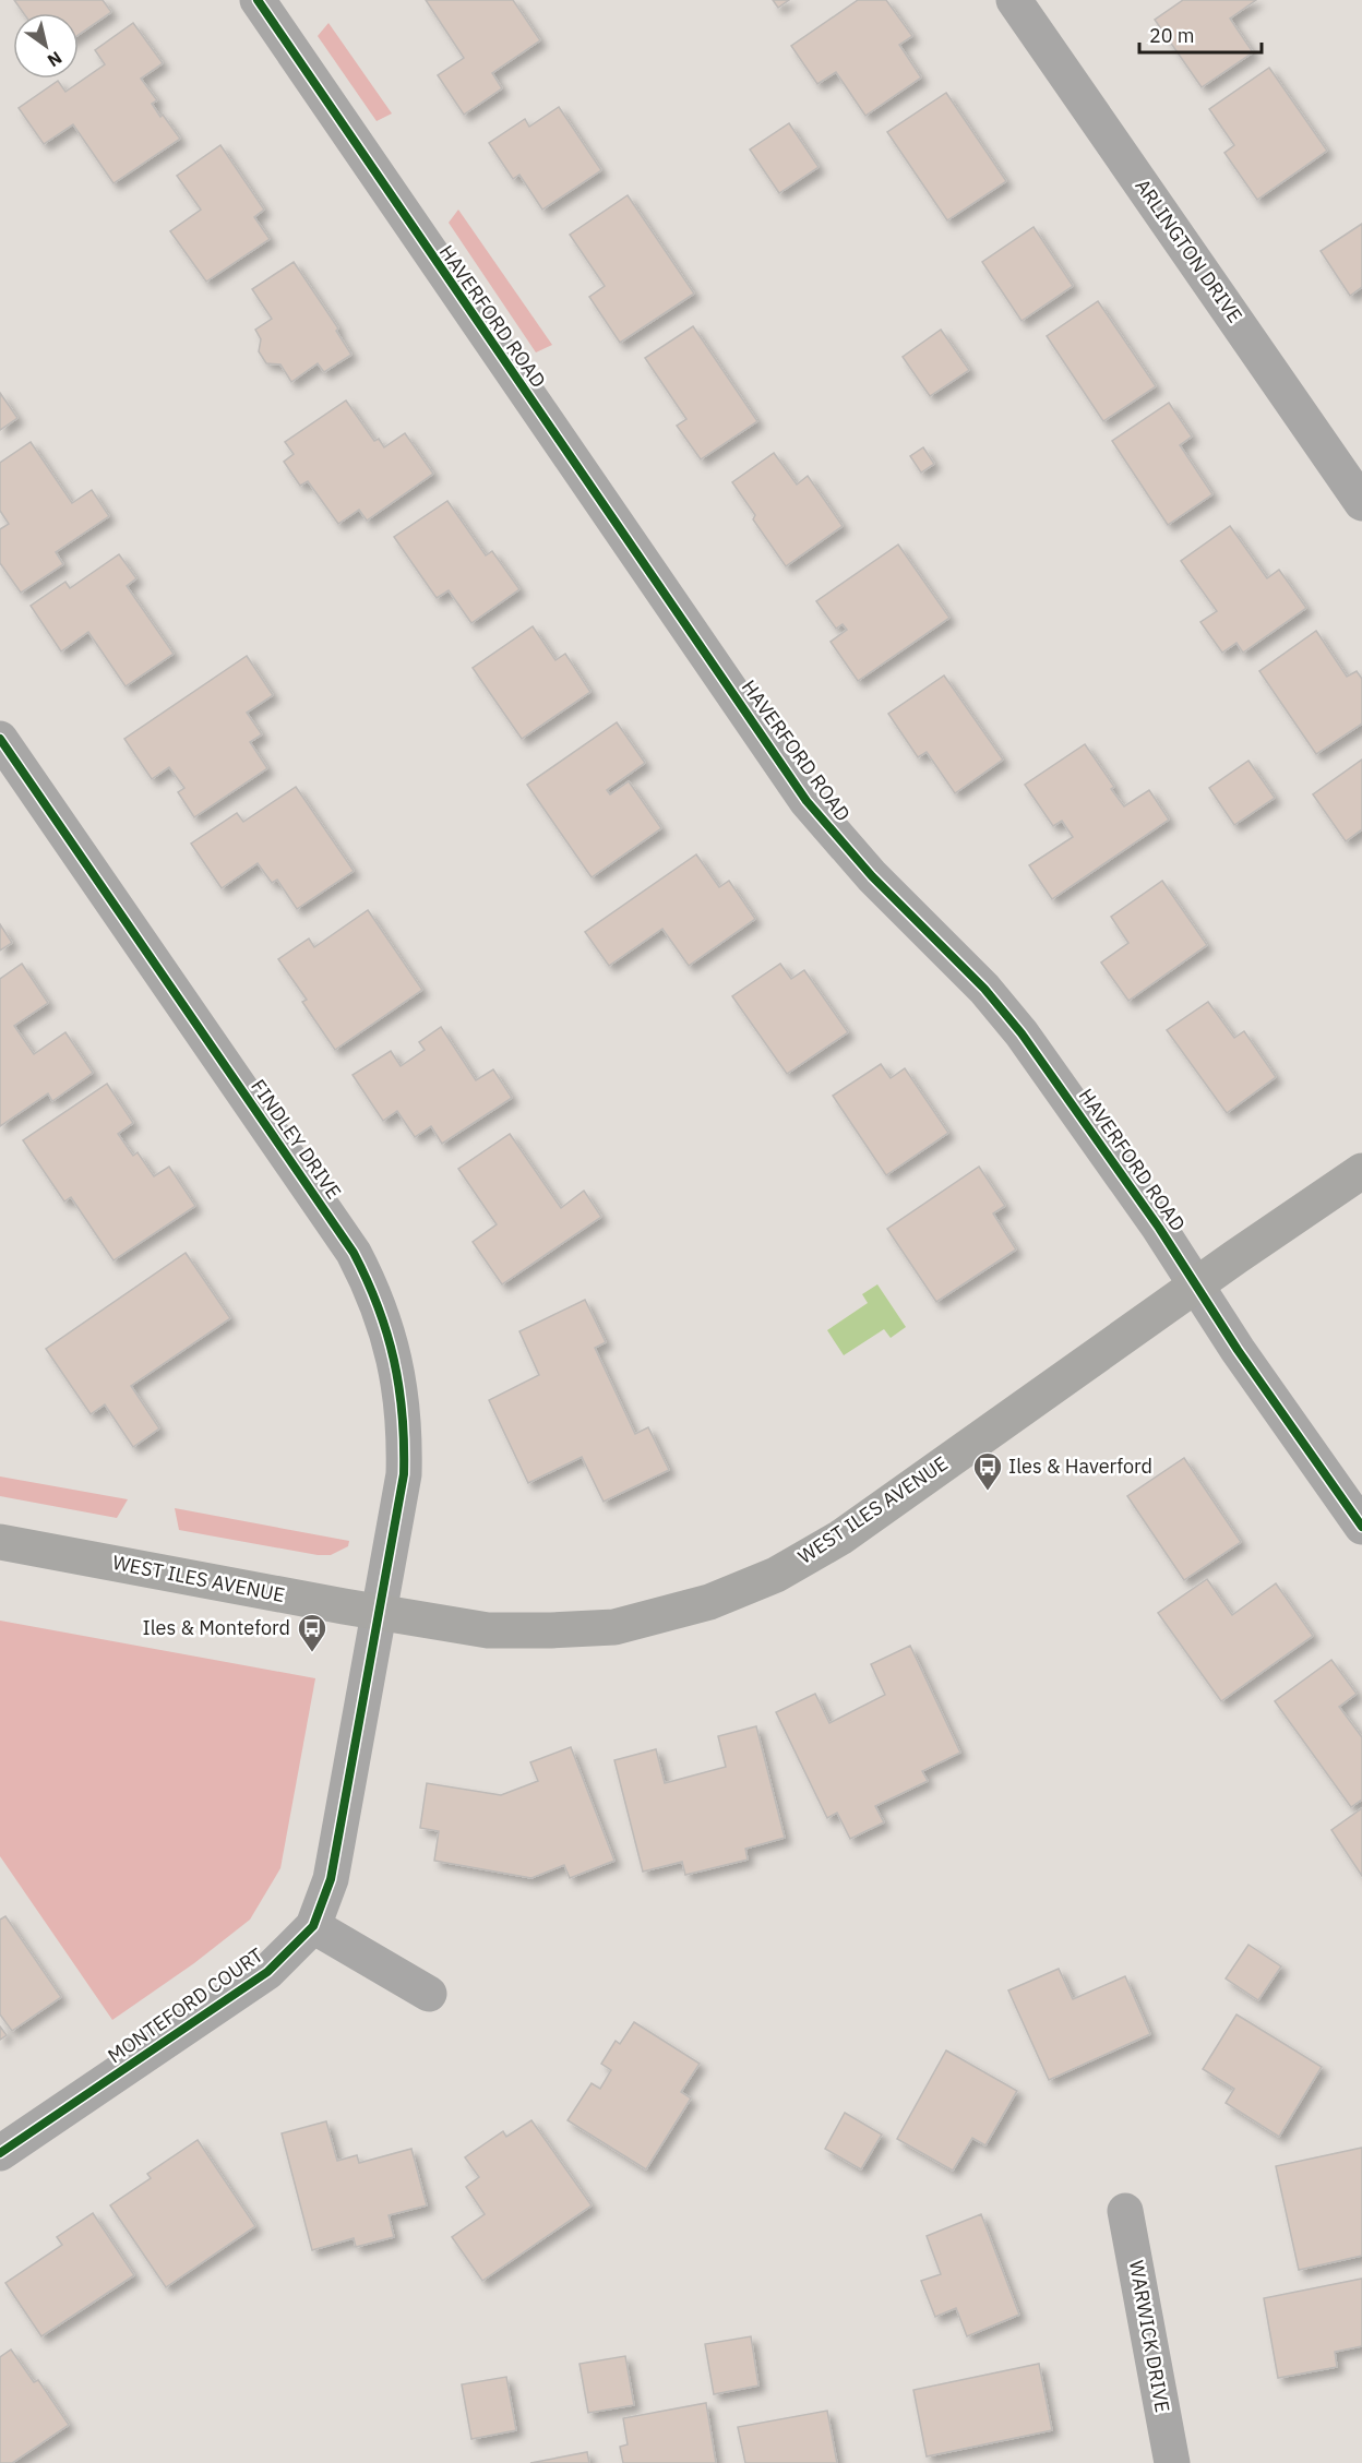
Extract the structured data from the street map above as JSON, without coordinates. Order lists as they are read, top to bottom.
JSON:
{
  "streets": {
    "street": [
      "ARLINGTON DRIVE",
      "HAVERFORD ROAD",
      "FINDLEY DRIVE",
      "WEST ILES AVENUE",
      "MONTEFORD COURT",
      "WARWICK DRIVE"
    ]
  },
  "crossings": [
    ["HAVERFORD ROAD", "WEST ILES AVENUE"],
    ["FINDLEY DRIVE", "WEST ILES AVENUE"],
    ["FINDLEY DRIVE", "MONTEFORD COURT"],
    ["WEST ILES AVENUE", "MONTEFORD COURT"]
  ],
  "places": {
    "bus stop": ["Iles & Haverford", "Iles & Monteford"]
  },
  "scale_bar": "20 m",
  "north": "bottom right"
}
